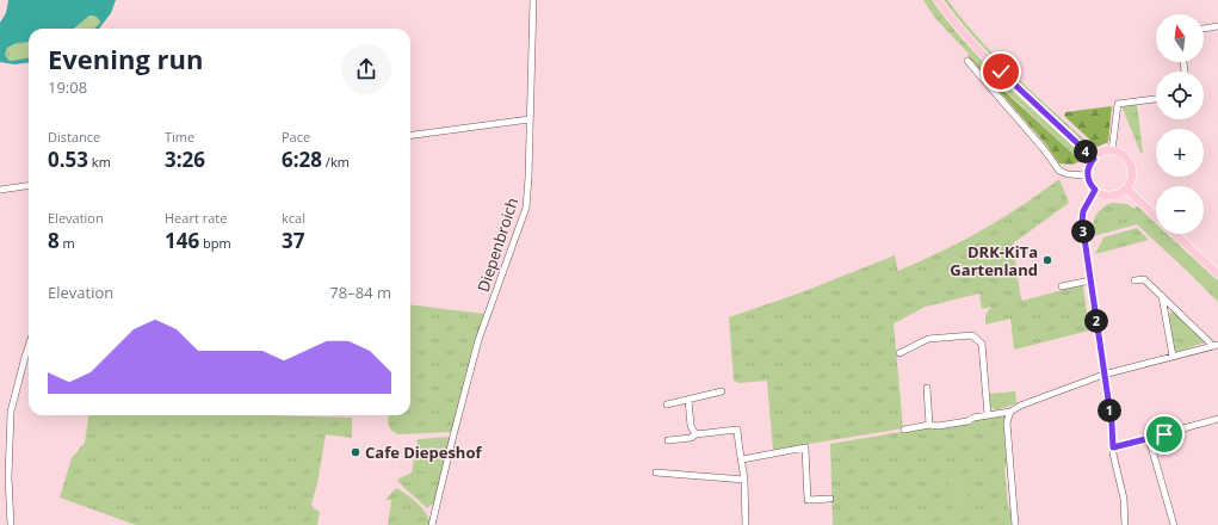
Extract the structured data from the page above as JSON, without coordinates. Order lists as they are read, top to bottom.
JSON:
{
  "streets": {
    "street": ["Diepenbroich"]
  },
  "places": ["DRK-KiTa Gartenland", "Cafe Diepeshof"],
  "north": "top",
  "page": {
    "map_buttons": ["+", "−"],
    "heading": ["Evening run", "19:08"],
    "stats": [
      ["Distance", "0.53 km"],
      ["Time", "3:26"],
      ["Pace", "6:28 /km"],
      ["Elevation", "8 m"],
      ["Heart rate", "146 bpm"],
      ["kcal", "37"]
    ],
    "pins": [
      "4",
      "3",
      "2",
      "1"
    ],
    "chart": ["Elevation", "78–84 m"]
  }
}
